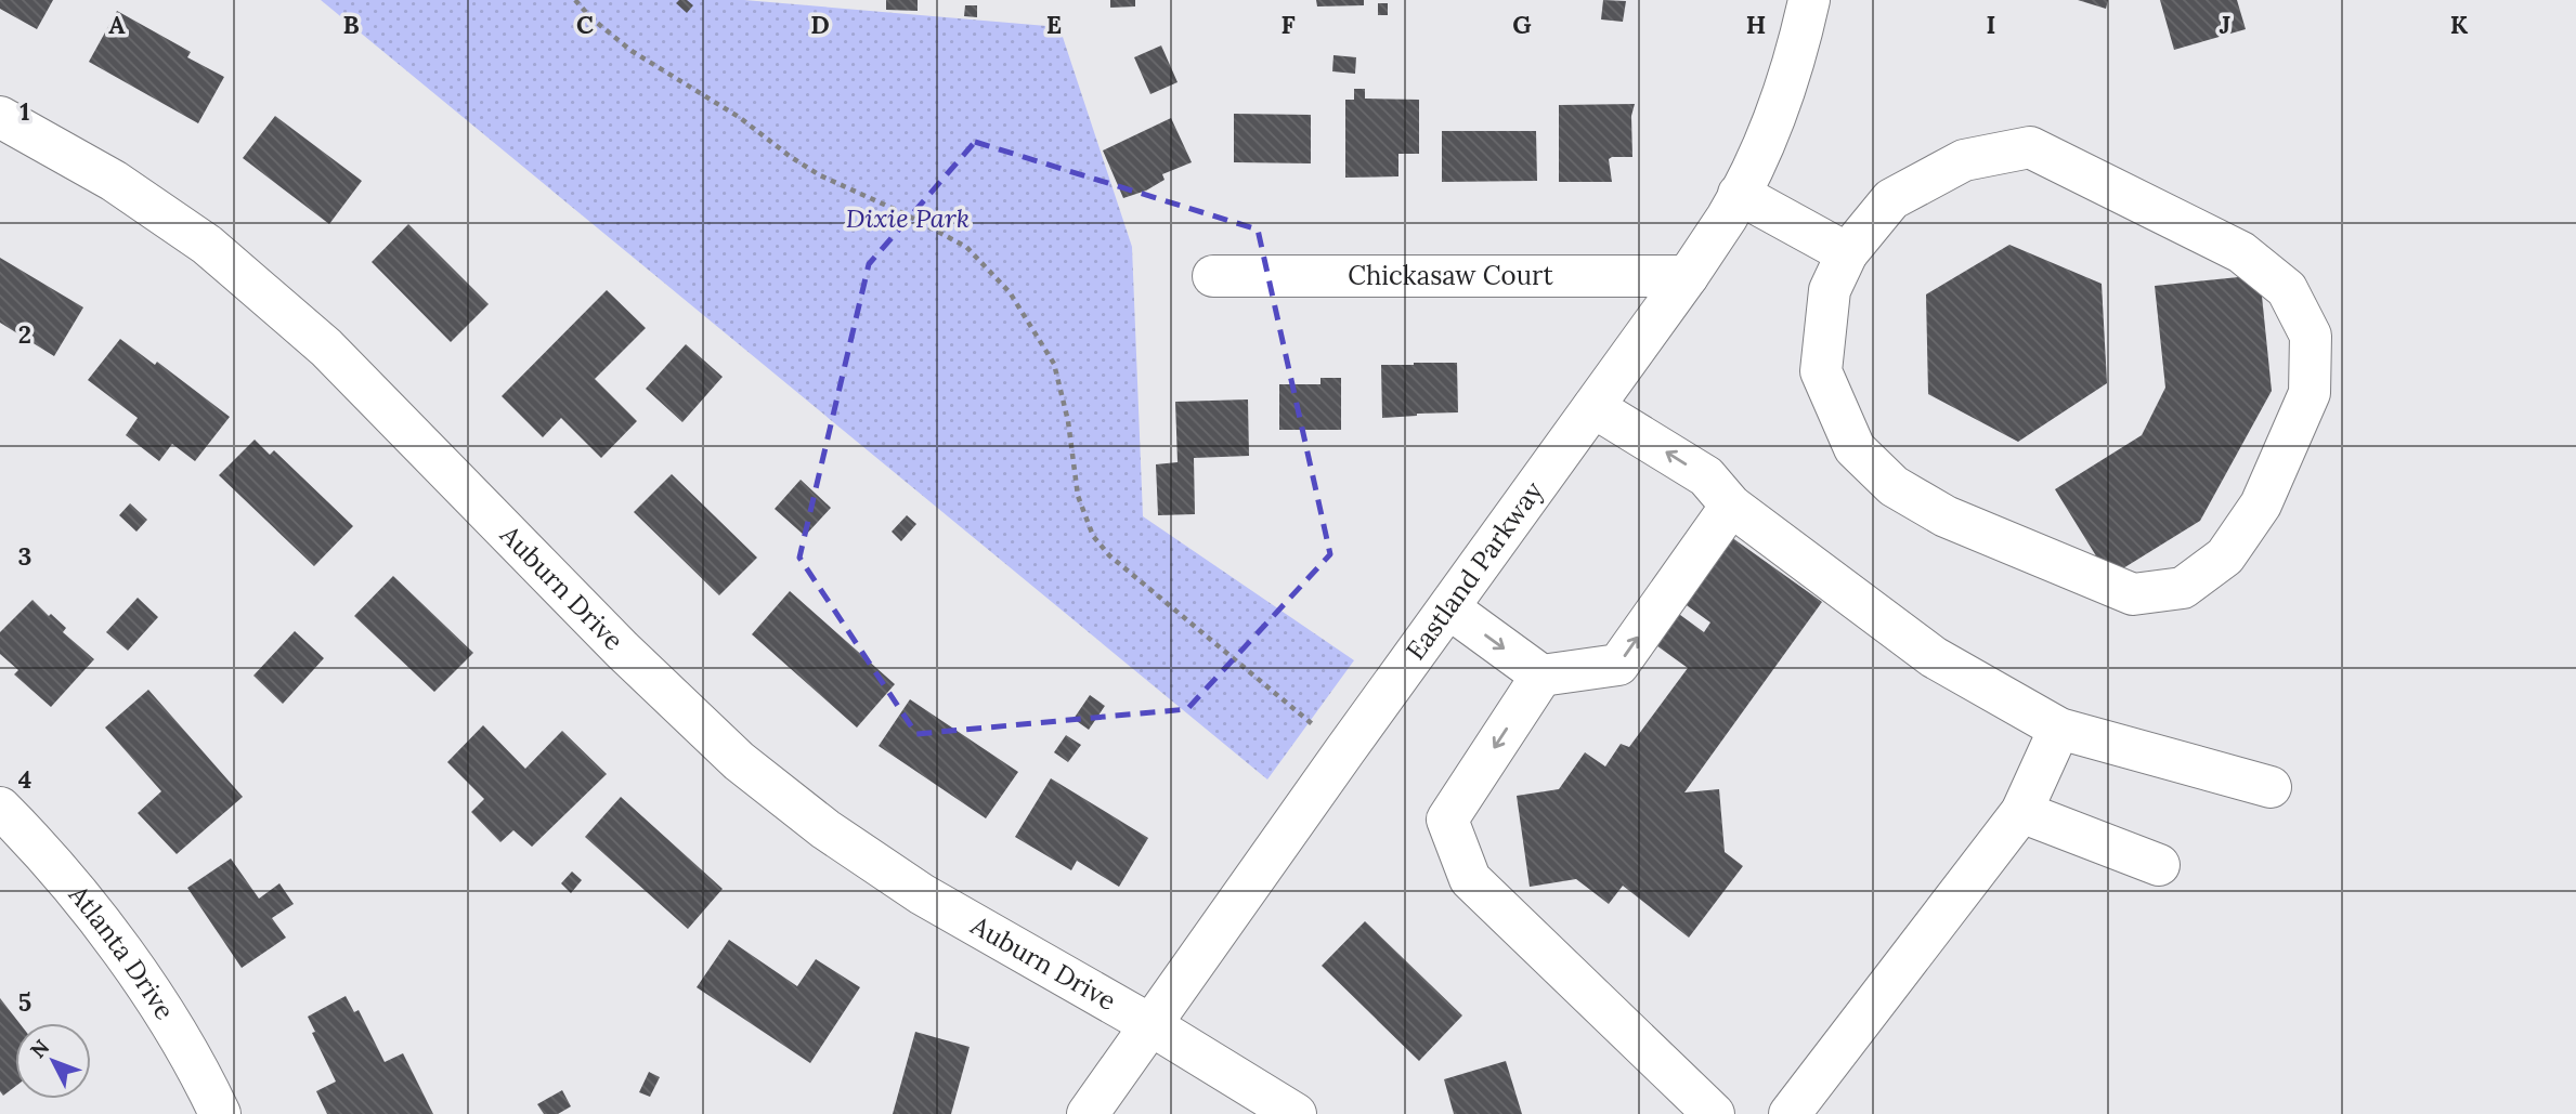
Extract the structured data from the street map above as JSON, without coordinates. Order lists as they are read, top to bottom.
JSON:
{
  "streets": {
    "street": [
      "Chickasaw Court",
      "Eastland Parkway",
      "Auburn Drive",
      "Atlanta Drive"
    ]
  },
  "crossings": [
    ["Chickasaw Court", "Eastland Parkway"],
    ["Eastland Parkway", "Auburn Drive"]
  ],
  "parks": ["Dixie Park"],
  "north": "top left",
  "grid": {
    "columns": [
      "A",
      "B",
      "C",
      "D",
      "E",
      "F",
      "G",
      "H",
      "I",
      "J",
      "K"
    ],
    "rows": [
      "1",
      "2",
      "3",
      "4",
      "5"
    ]
  }
}
